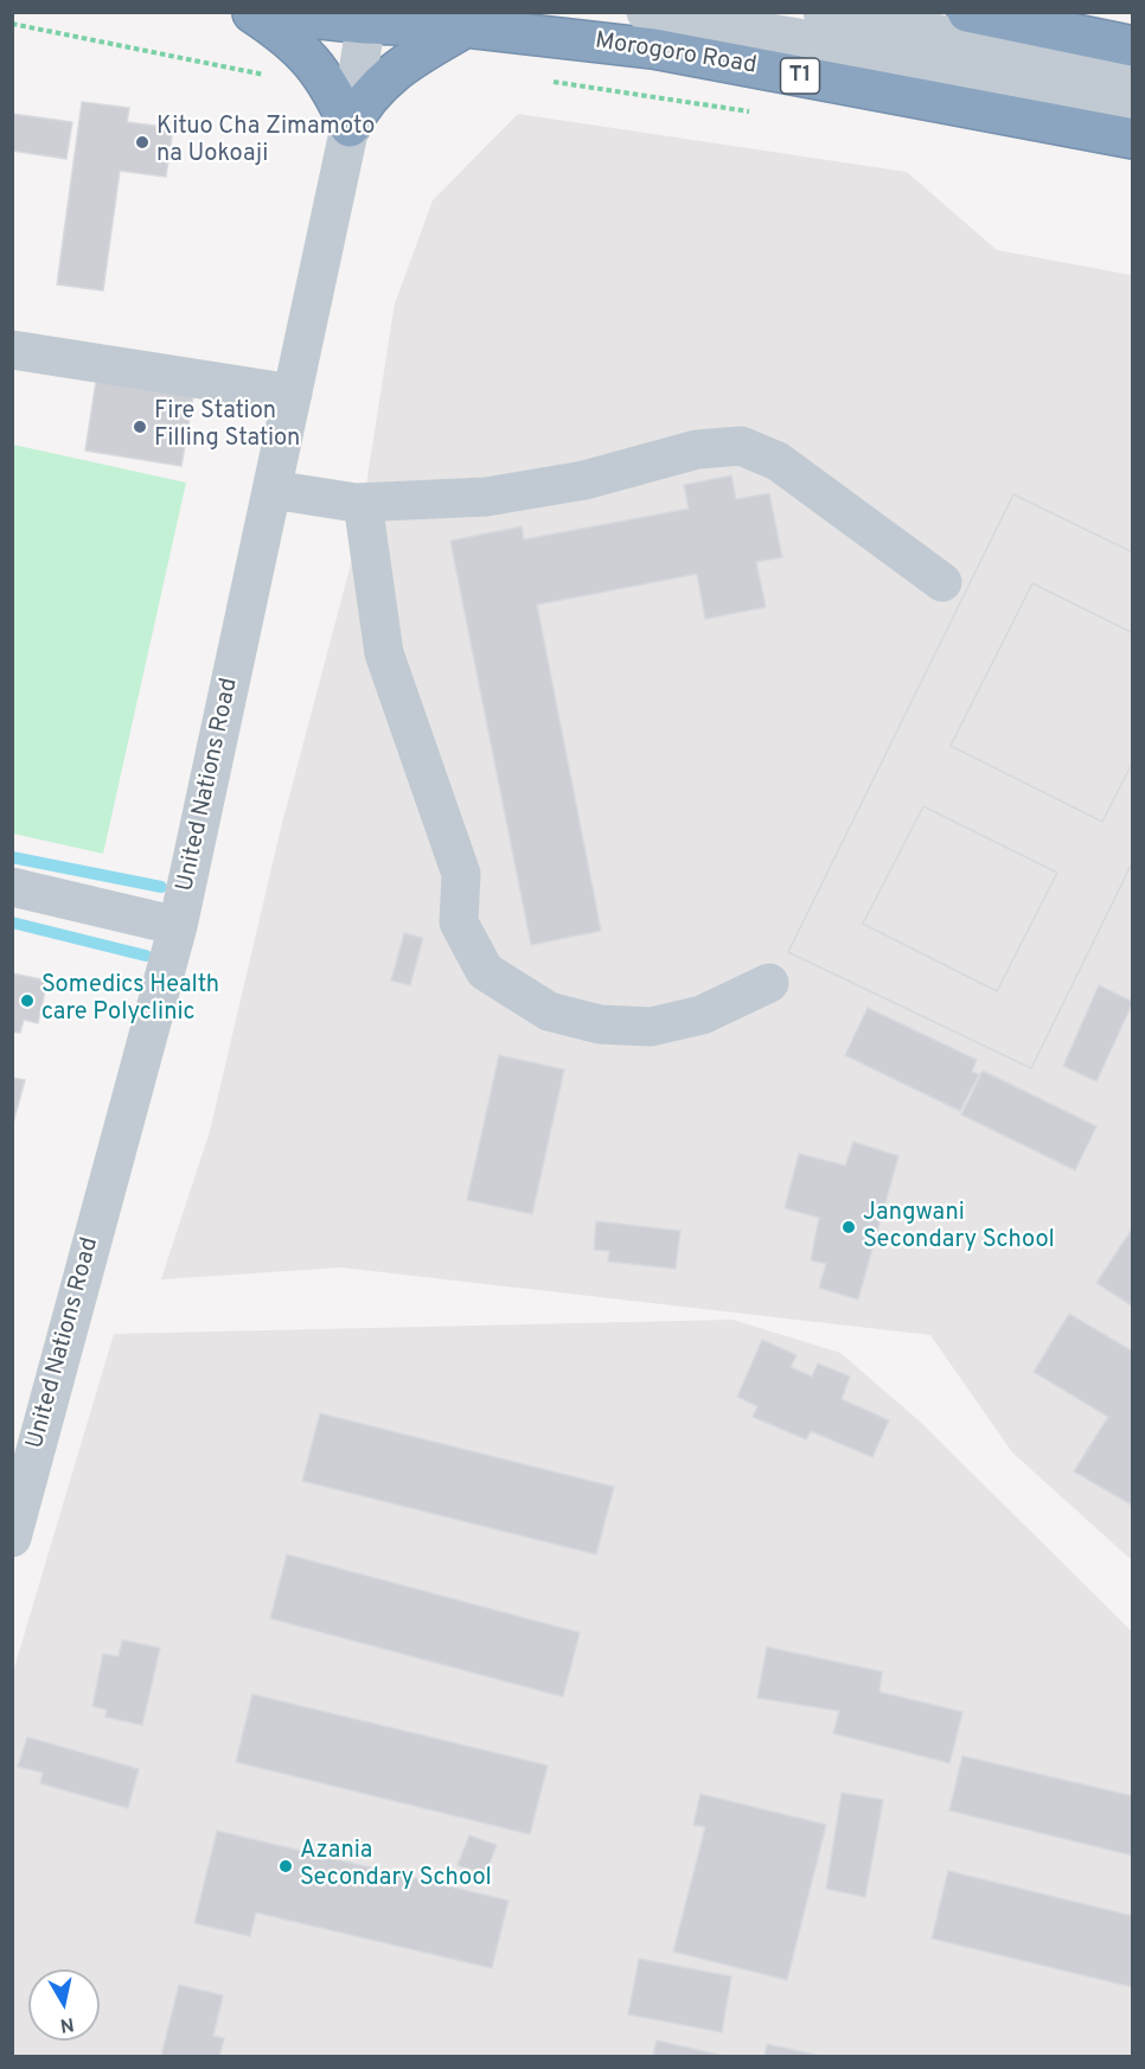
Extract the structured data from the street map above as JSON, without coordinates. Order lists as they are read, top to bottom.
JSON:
{
  "streets": {
    "highway": ["Morogoro Road", "T1"],
    "street": ["United Nations Road"]
  },
  "crossings": [
    ["Morogoro Road", "United Nations Road"]
  ],
  "places": [
    "Kituo Cha Zimamoto na Uokoaji",
    "Fire Station Filling Station",
    "Somedics Health care Polyclinic",
    "Jangwani Secondary School",
    "Azania Secondary School"
  ],
  "north": "bottom"
}
